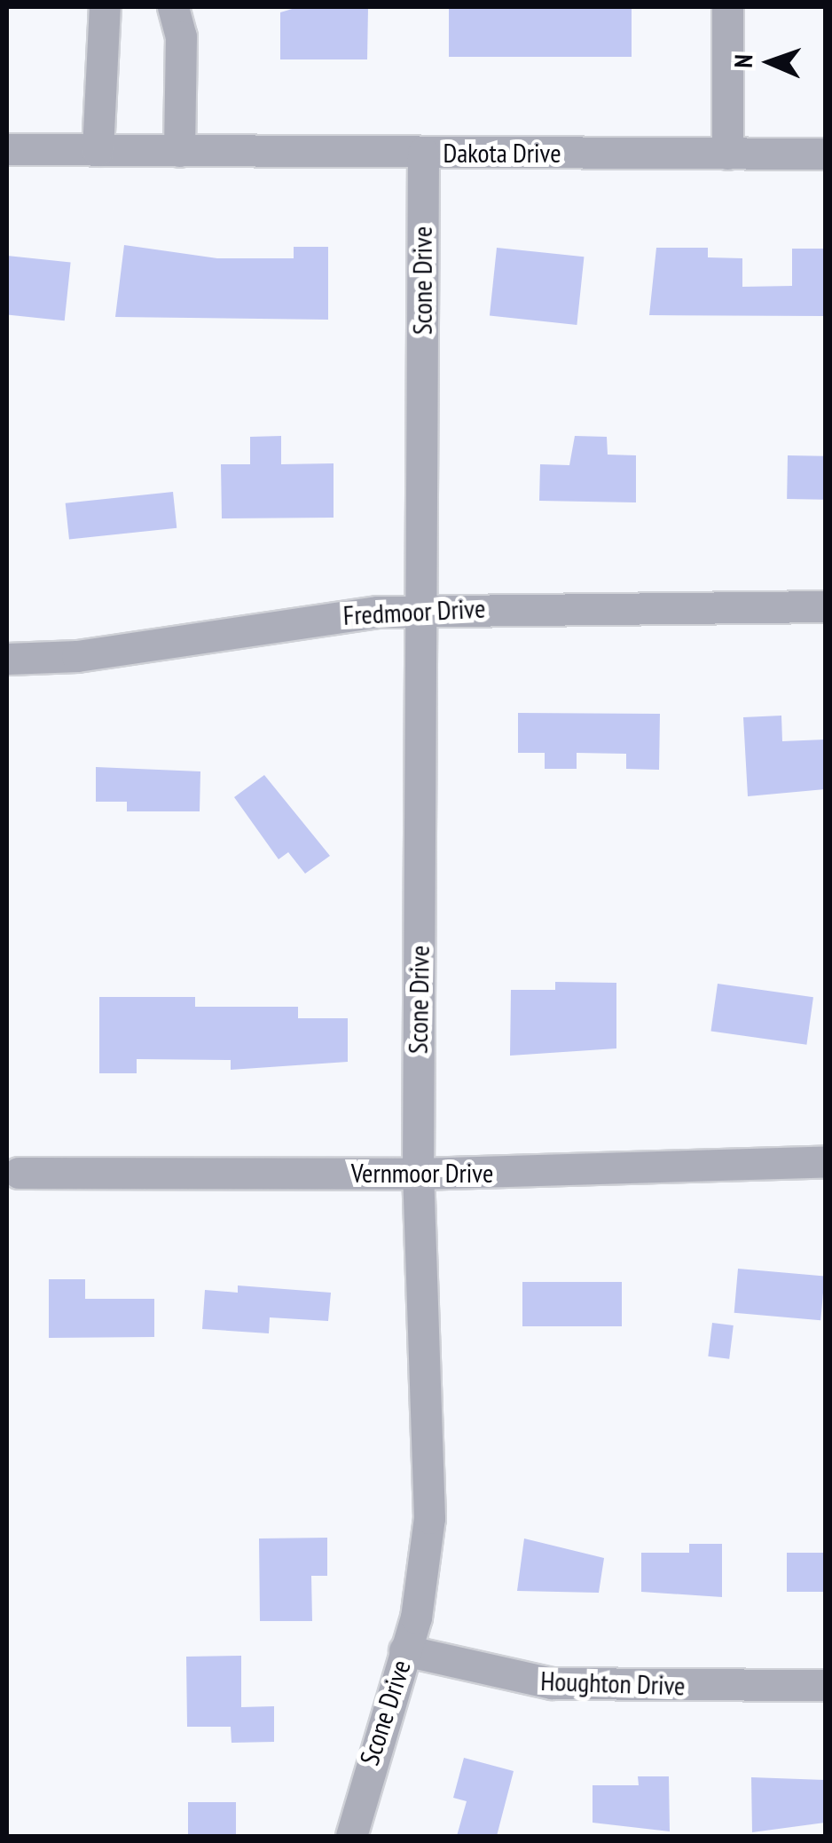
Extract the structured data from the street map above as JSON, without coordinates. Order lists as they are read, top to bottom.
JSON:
{
  "streets": {
    "street": [
      "Dakota Drive",
      "Scone Drive",
      "Fredmoor Drive",
      "Vernmoor Drive",
      "Houghton Drive"
    ]
  },
  "crossings": [
    ["Dakota Drive", "Scone Drive"],
    ["Scone Drive", "Fredmoor Drive"],
    ["Scone Drive", "Vernmoor Drive"],
    ["Scone Drive", "Houghton Drive"]
  ],
  "north": "left"
}
